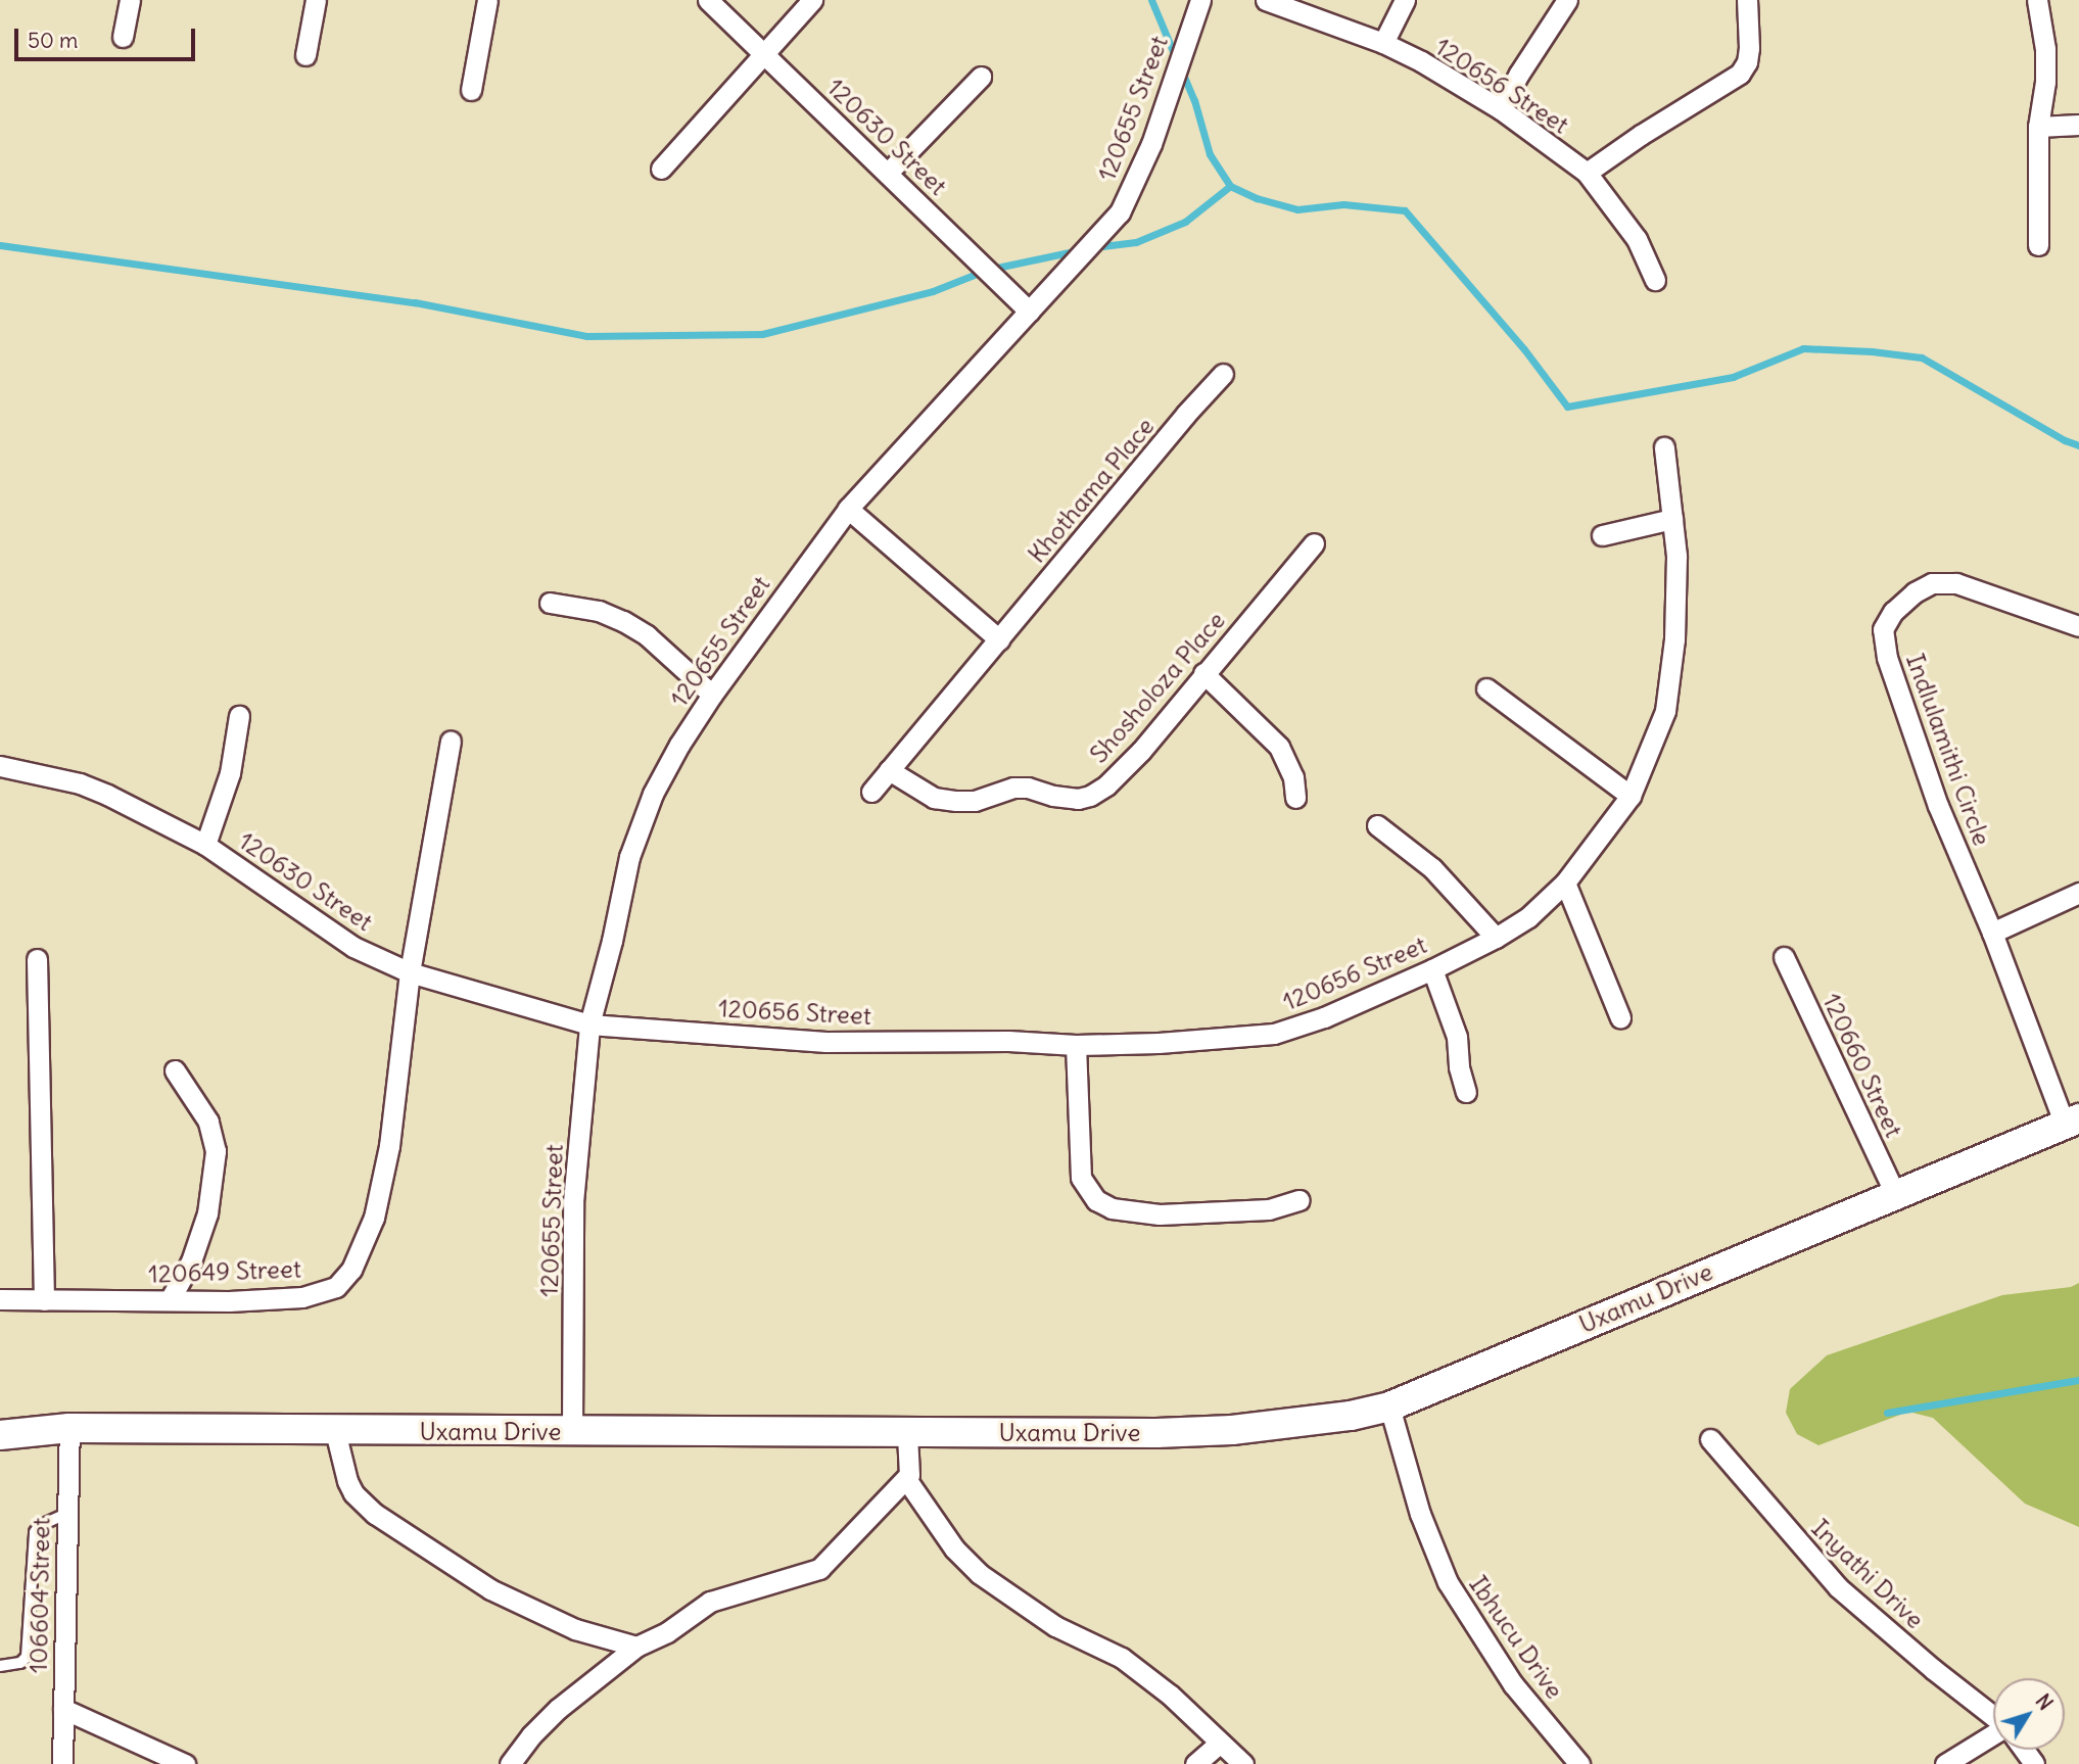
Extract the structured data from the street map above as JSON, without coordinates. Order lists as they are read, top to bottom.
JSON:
{
  "streets": {
    "street": [
      "120656 Street",
      "120655 Street",
      "120630 Street",
      "Khothama Place",
      "Shosholoza Place",
      "Indlulamithi Circle",
      "120660 Street",
      "120649 Street",
      "Uxamu Drive",
      "Inyathi Drive",
      "106604 Street",
      "Ibhucu Drive"
    ]
  },
  "crossings": [
    ["120656 Street", "120655 Street"],
    ["120656 Street", "120630 Street"],
    ["120655 Street", "120630 Street"],
    ["120655 Street", "Uxamu Drive"],
    ["120630 Street", "120649 Street"],
    ["Khothama Place", "Shosholoza Place"],
    ["Indlulamithi Circle", "Uxamu Drive"],
    ["120660 Street", "Uxamu Drive"],
    ["Uxamu Drive", "106604 Street"],
    ["Uxamu Drive", "Ibhucu Drive"]
  ],
  "scale_bar": "50 m",
  "north": "top right"
}
